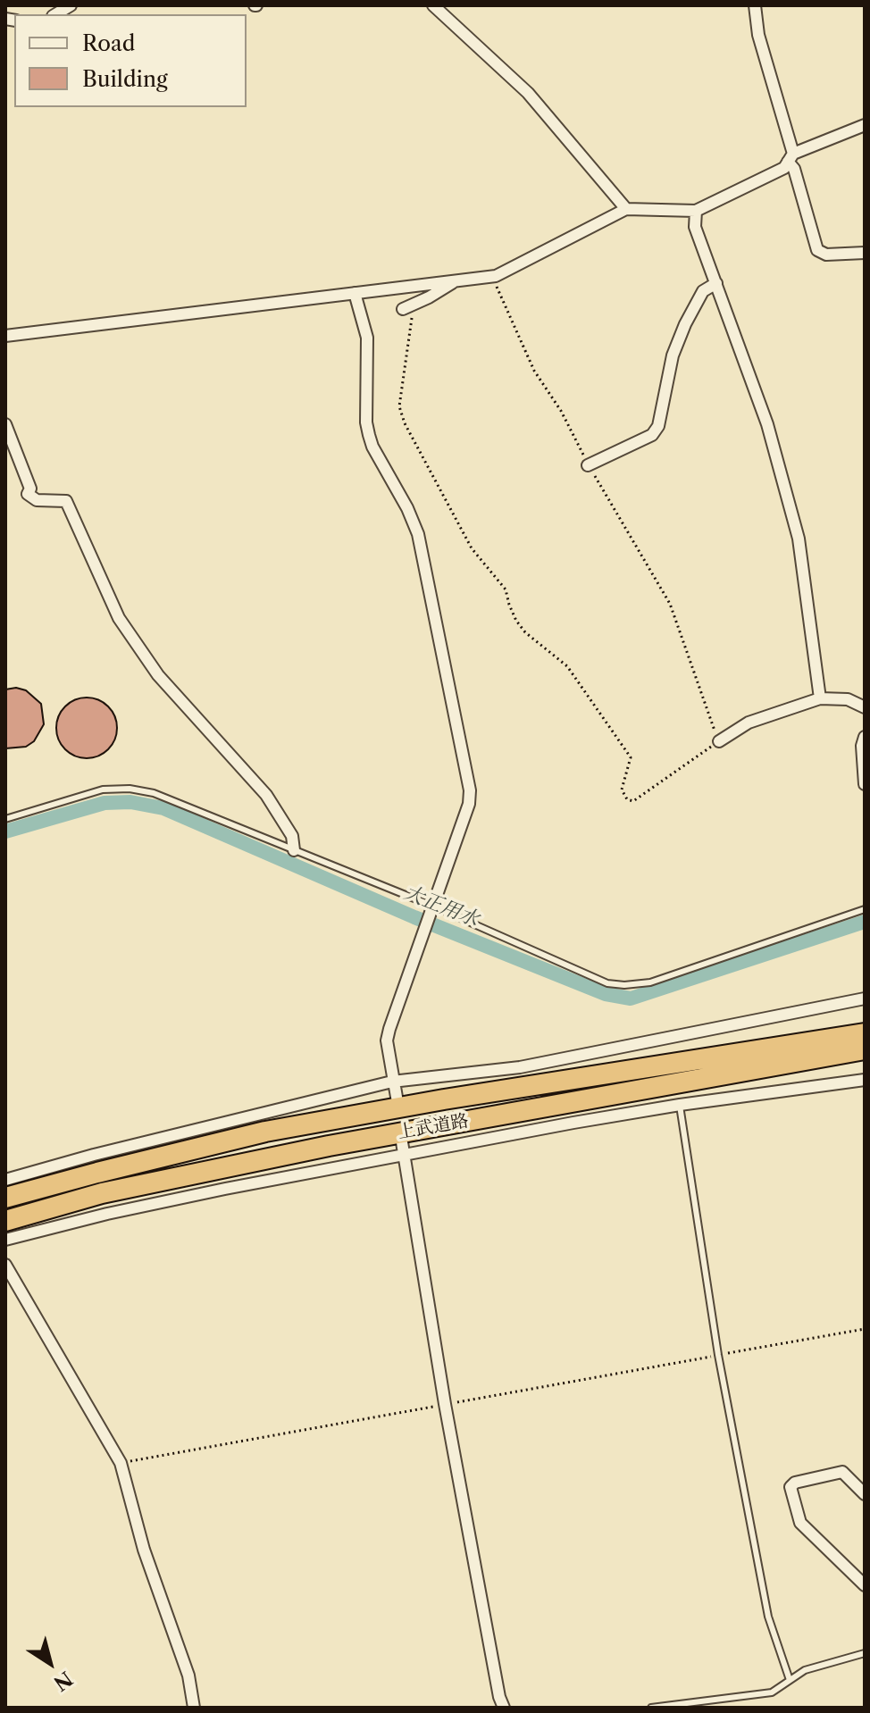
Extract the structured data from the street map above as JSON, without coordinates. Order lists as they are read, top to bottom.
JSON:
{
  "streets": {
    "highway": ["上武道路"]
  },
  "water": ["大正用水"],
  "legend": ["Road", "Building"],
  "north": "bottom right"
}
